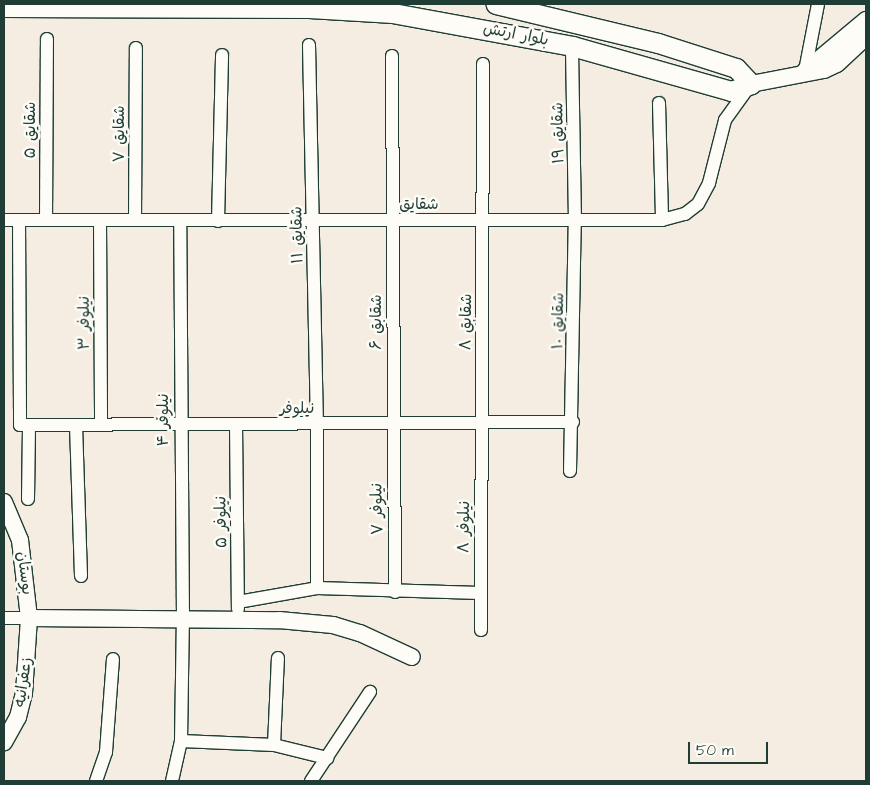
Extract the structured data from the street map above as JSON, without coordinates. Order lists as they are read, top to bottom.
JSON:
{
  "streets": {
    "main road": ["بلوار ارتش"],
    "street": [
      "شقایق ۵",
      "شقایق ۱۹",
      "شقایق ۷",
      "شقایق",
      "شقایق ۱۱",
      "شقایق ۱۰",
      "شقابق ۶",
      "شقابق ۸",
      "نیلوفر ۳",
      "نیلوفر",
      "نیلوفر ۴",
      "نیلوفر ۷",
      "نیلوفر ۵",
      "نیلوفر ۸",
      "بوستان",
      "زعفرانیه"
    ]
  },
  "crossings": [
    ["بلوار ارتش", "شقایق ۱۹"],
    ["بلوار ارتش", "شقایق"],
    ["شقایق ۵", "شقایق"],
    ["شقایق ۱۹", "شقایق"],
    ["شقایق ۱۹", "شقایق ۱۰"],
    ["شقایق ۷", "شقایق"],
    ["شقایق", "شقایق ۱۱"],
    ["شقایق", "شقایق ۱۰"],
    ["شقایق", "شقابق ۶"],
    ["شقایق", "شقابق ۸"],
    ["شقایق", "نیلوفر ۳"],
    ["شقایق", "نیلوفر ۴"],
    ["شقایق ۱۱", "نیلوفر"],
    ["شقایق ۱۰", "نیلوفر"],
    ["شقابق ۶", "نیلوفر"],
    ["شقابق ۶", "نیلوفر ۷"],
    ["شقابق ۸", "نیلوفر"],
    ["شقابق ۸", "نیلوفر ۸"],
    ["نیلوفر ۳", "نیلوفر"],
    ["نیلوفر", "نیلوفر ۴"],
    ["نیلوفر", "نیلوفر ۷"],
    ["نیلوفر", "نیلوفر ۵"],
    ["نیلوفر", "نیلوفر ۸"],
    ["بوستان", "زعفرانیه"]
  ],
  "scale_bar": "50 m"
}
